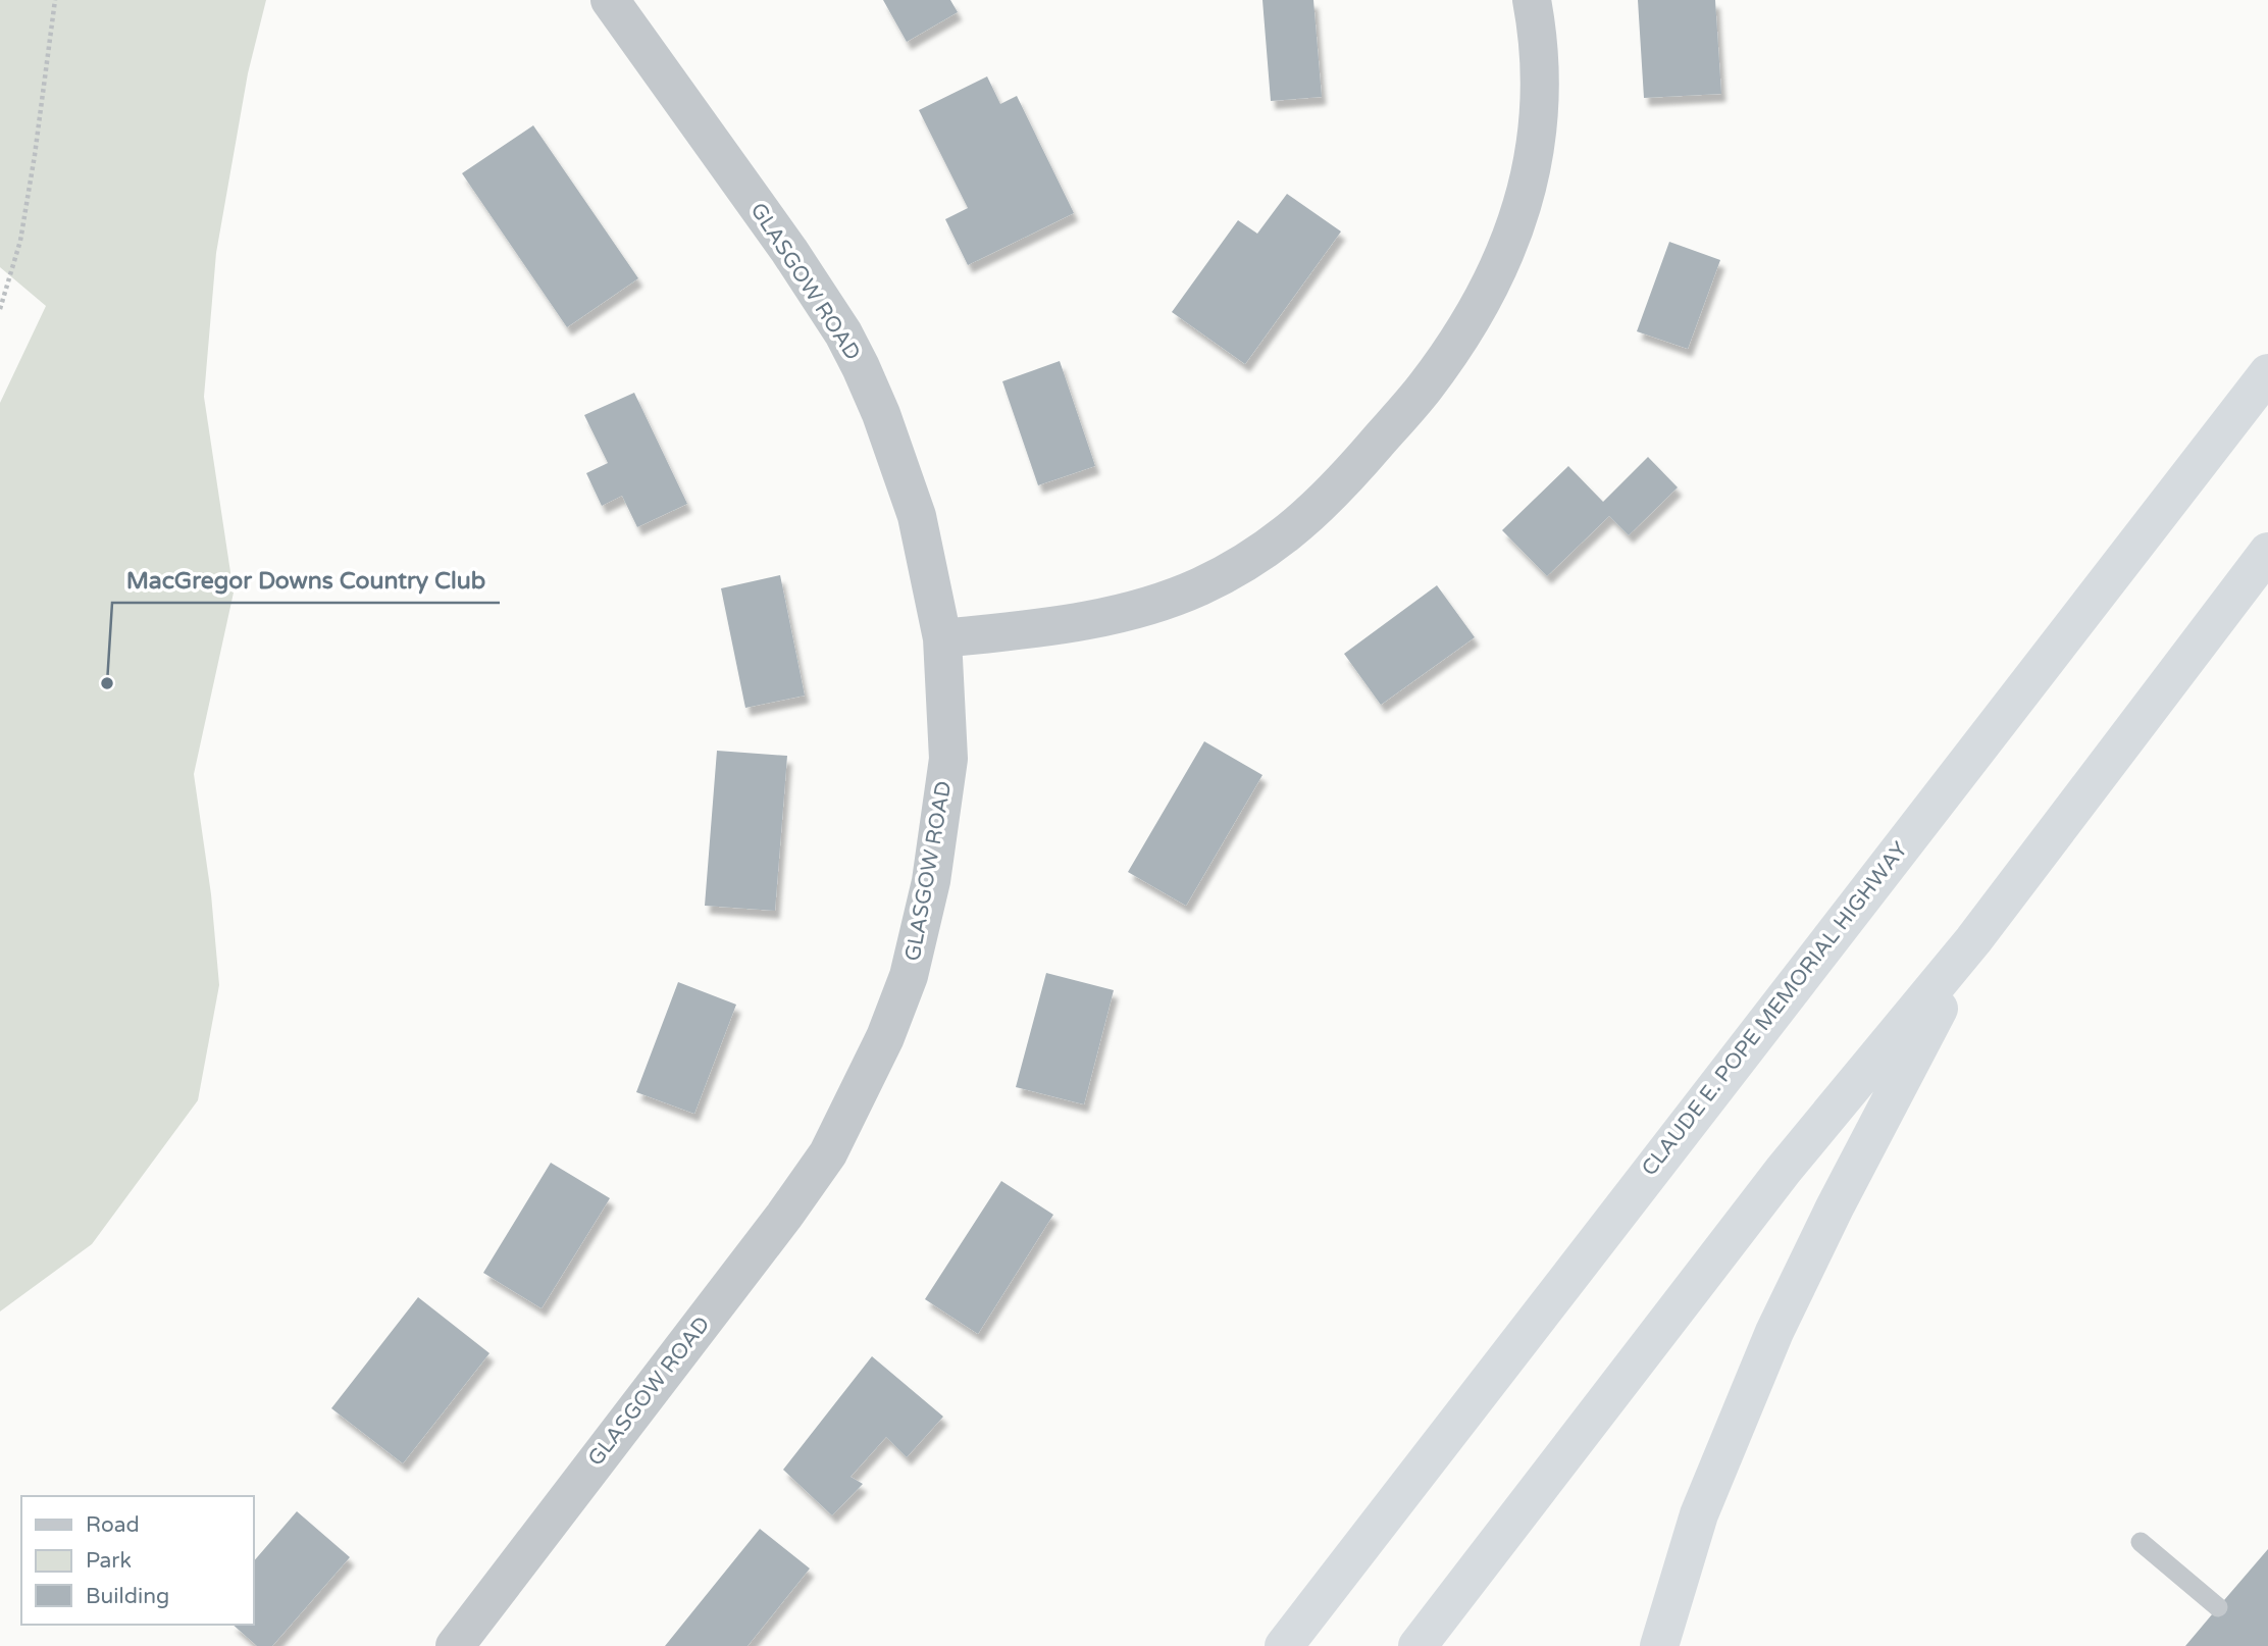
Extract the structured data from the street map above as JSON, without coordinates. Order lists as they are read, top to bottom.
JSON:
{
  "streets": {
    "highway": ["CLAUDE E. POPE MEMORIAL HIGHWAY"],
    "street": ["GLASGOW ROAD"]
  },
  "places": ["MacGregor Downs Country Club"],
  "legend": ["Road", "Park", "Building"]
}
